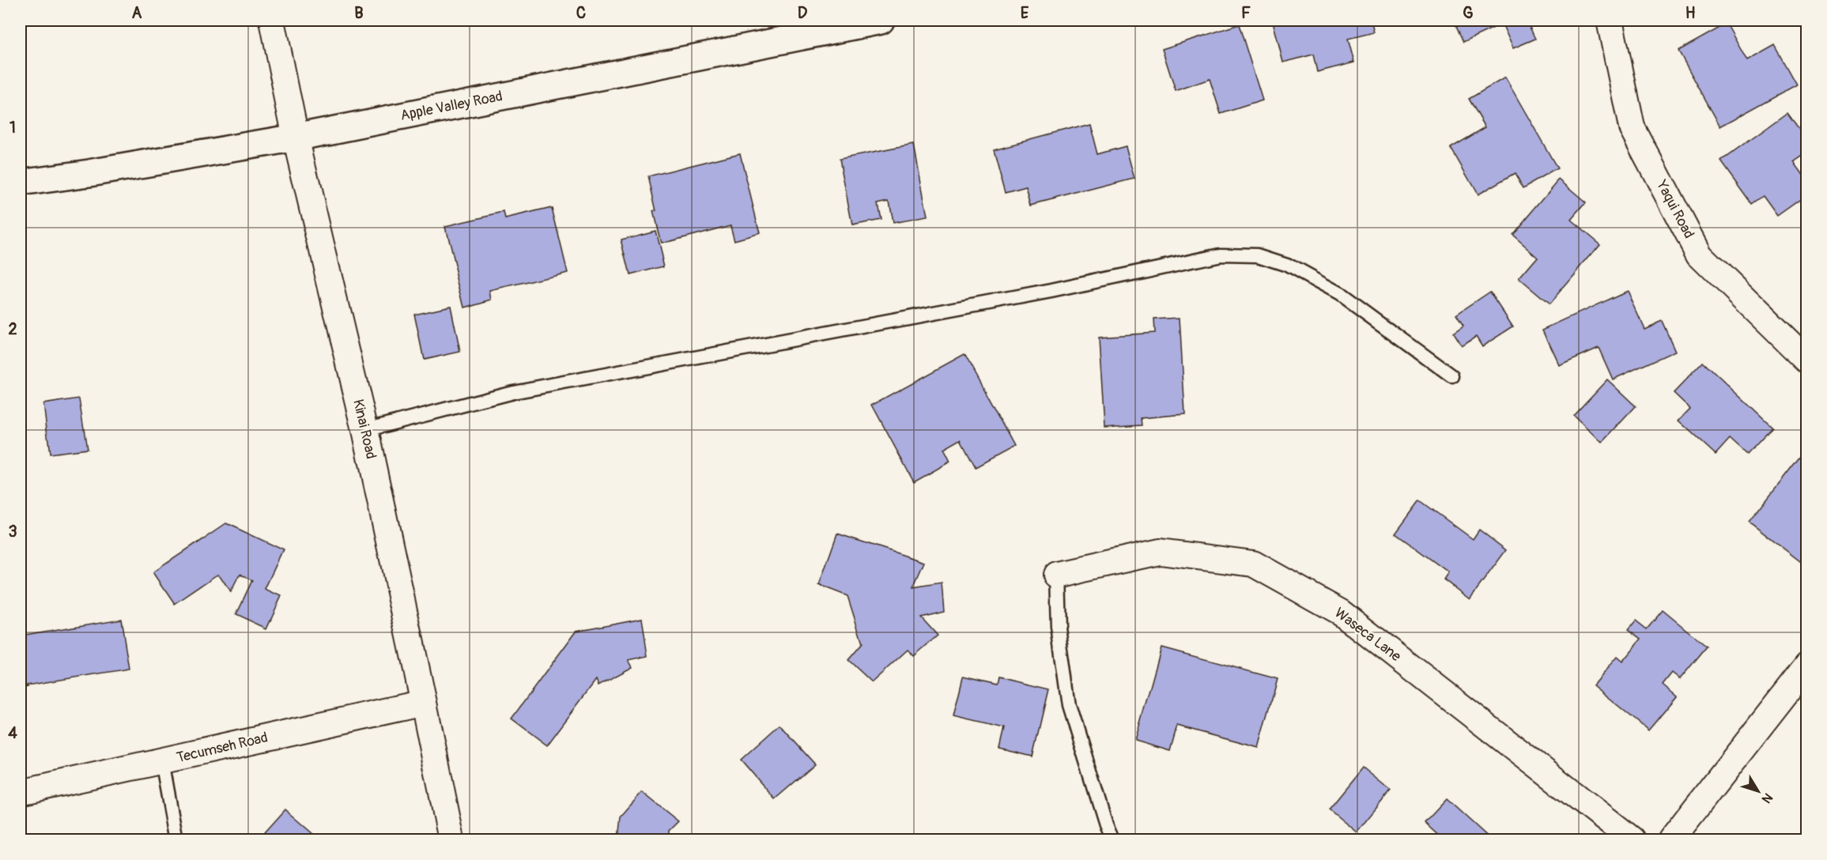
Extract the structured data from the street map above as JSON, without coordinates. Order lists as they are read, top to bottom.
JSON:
{
  "streets": {
    "main road": ["Apple Valley Road"],
    "street": [
      "Yaqui Road",
      "Kinai Road",
      "Waseca Lane",
      "Tecumseh Road"
    ]
  },
  "crossings": [
    ["Apple Valley Road", "Kinai Road"],
    ["Kinai Road", "Tecumseh Road"]
  ],
  "north": "bottom right",
  "grid": {
    "columns": [
      "A",
      "B",
      "C",
      "D",
      "E",
      "F",
      "G",
      "H"
    ],
    "rows": [
      "1",
      "2",
      "3",
      "4"
    ]
  }
}
